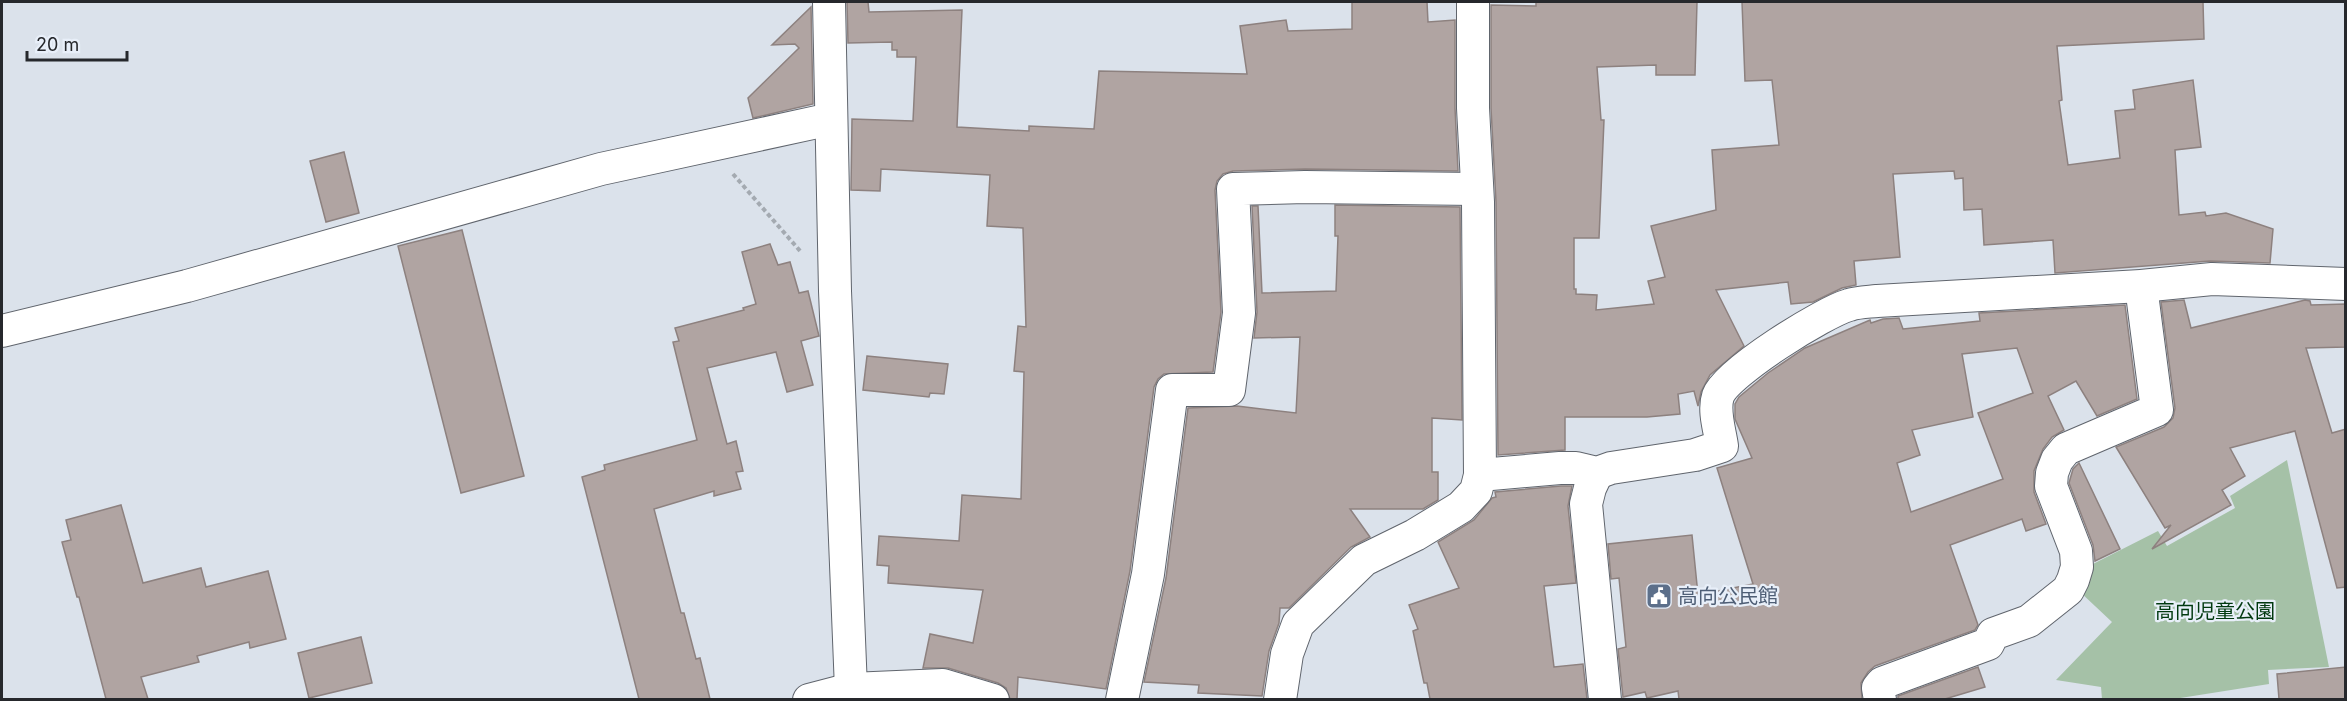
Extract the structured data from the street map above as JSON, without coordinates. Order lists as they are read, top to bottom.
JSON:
{
  "parks": ["高向児童公園"],
  "places": {
    "public building": ["高向公民館"]
  },
  "scale_bar": "20 m"
}
